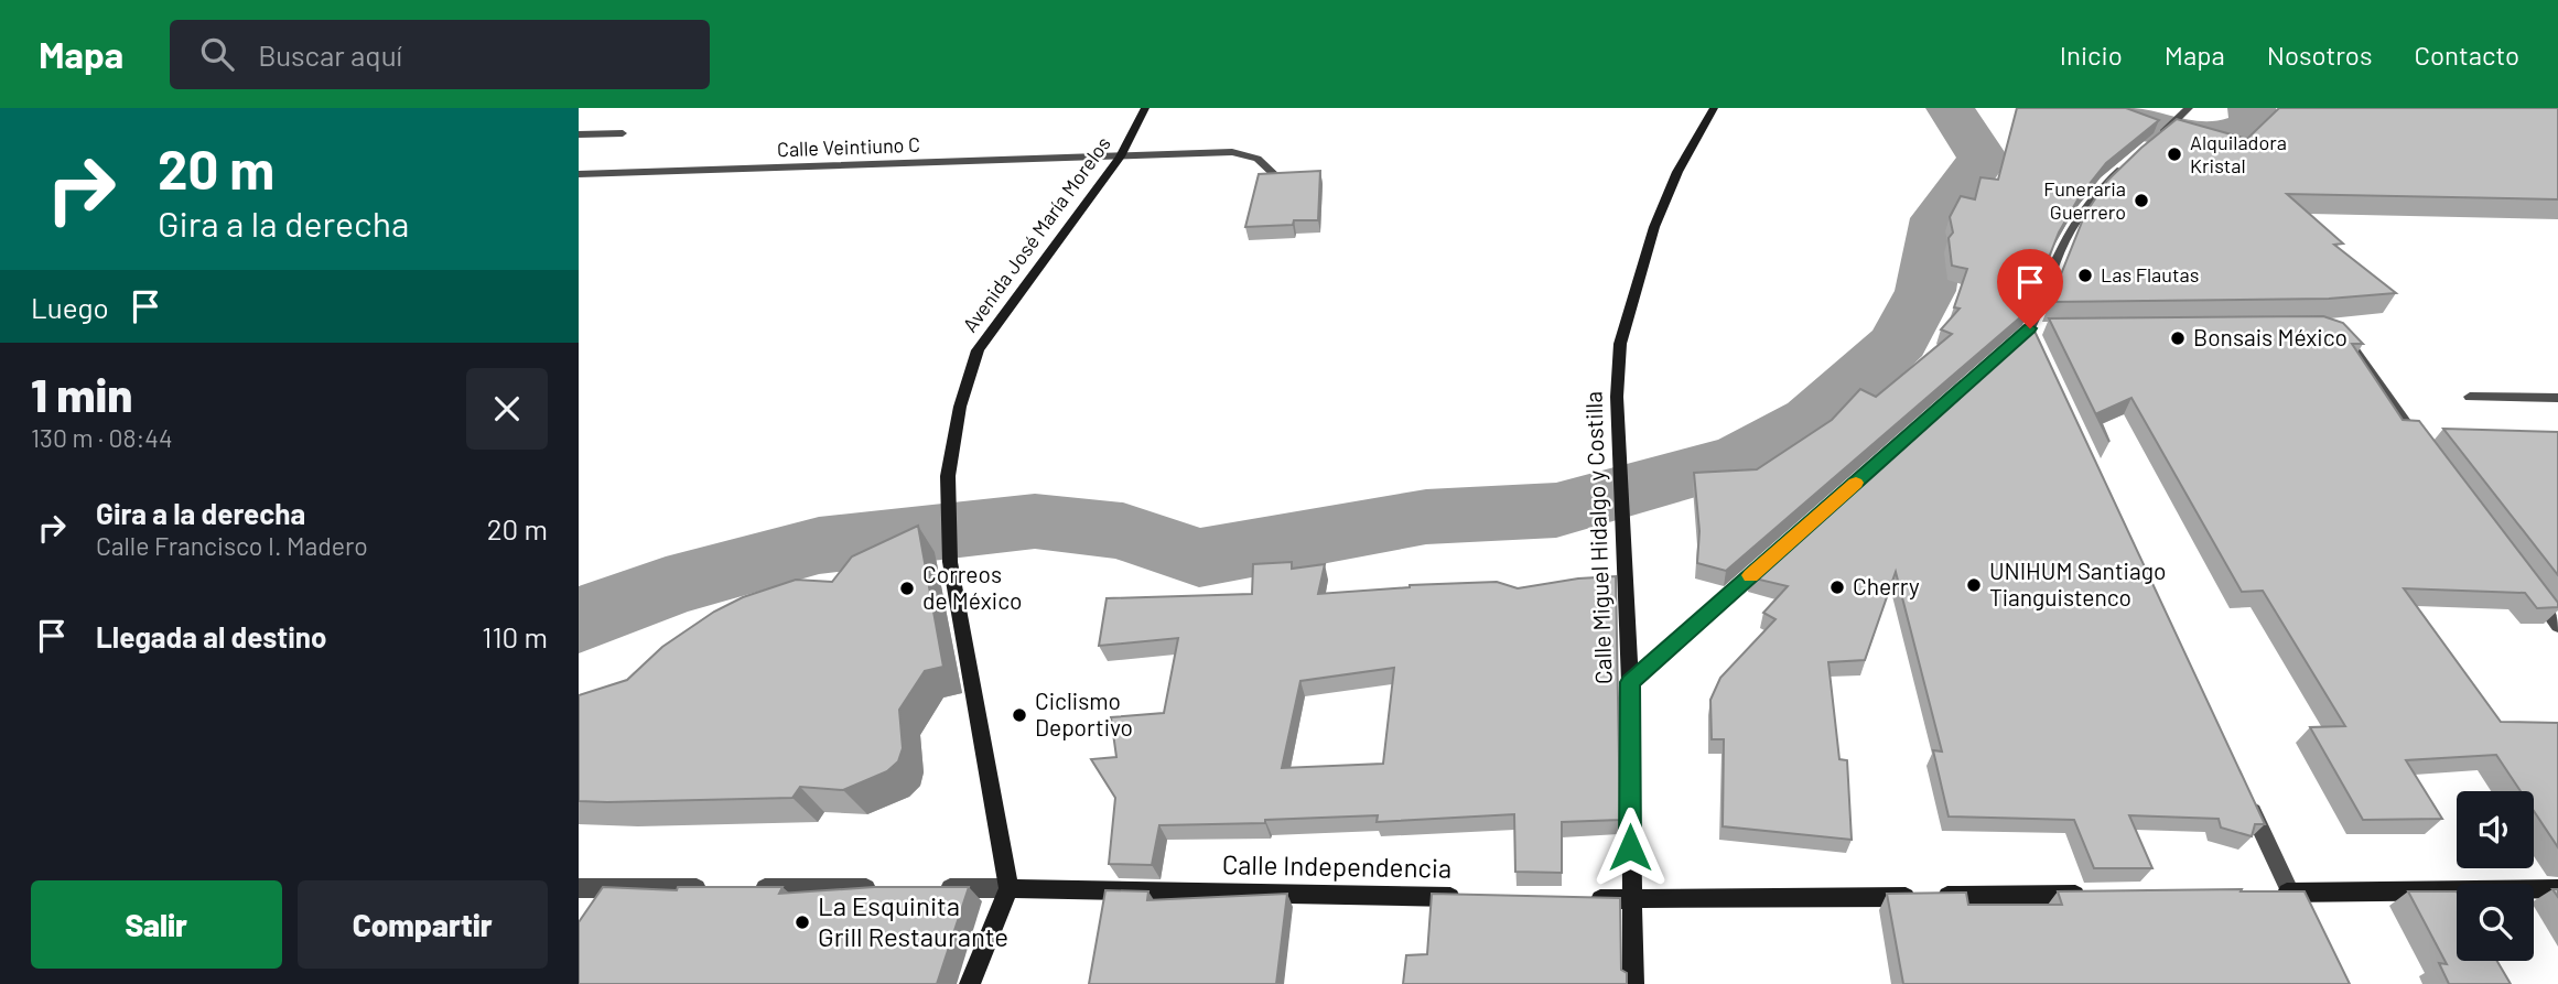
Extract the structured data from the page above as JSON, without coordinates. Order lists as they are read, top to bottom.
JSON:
{
  "streets": {
    "main road": ["Avenida José María Morelos", "Calle Miguel Hidalgo y Costilla", "Calle Independencia"],
    "street": ["Calle Veintiuno C"]
  },
  "crossings": [
    ["Calle Veintiuno C", "Avenida José María Morelos"],
    ["Avenida José María Morelos", "Calle Independencia"]
  ],
  "places": [
    "Alquiladora Kristal",
    "Funeraria Guerrero",
    "Las Flautas",
    "Bonsais México",
    "UNIHUM Santiago Tianguistenco",
    "Cherry",
    "Correos de México",
    "Ciclismo Deportivo",
    "La Esquinita Grill Restaurante"
  ],
  "page": {
    "header": "Mapa",
    "search": "Buscar aquí",
    "nav": [
      "Inicio",
      "Mapa",
      "Nosotros",
      "Contacto"
    ],
    "turn": ["20 m", "Gira a la derecha"],
    "then": "Luego",
    "heading": ["1 min", "130 m · 08:44"],
    "list": [
      {
        "name": "Gira a la derecha",
        "note": "Calle Francisco I. Madero",
        "value": "20 m"
      },
      {
        "name": "Llegada al destino",
        "value": "110 m"
      }
    ],
    "buttons": ["Salir", "Compartir"]
  }
}
